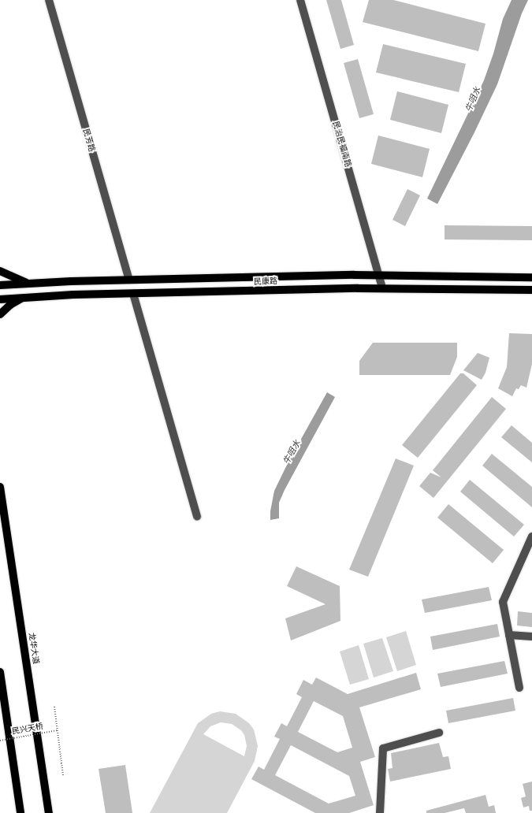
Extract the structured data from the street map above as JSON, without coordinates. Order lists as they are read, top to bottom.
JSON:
{
  "streets": {
    "main road": ["民康路", "龙华大道"],
    "street": ["民芳路", "民治民福南路"],
    "path": ["民兴天桥"]
  },
  "crossings": [
    ["民芳路", "民康路"],
    ["民治民福南路", "民康路"]
  ],
  "water": ["牛咀水"]
}
